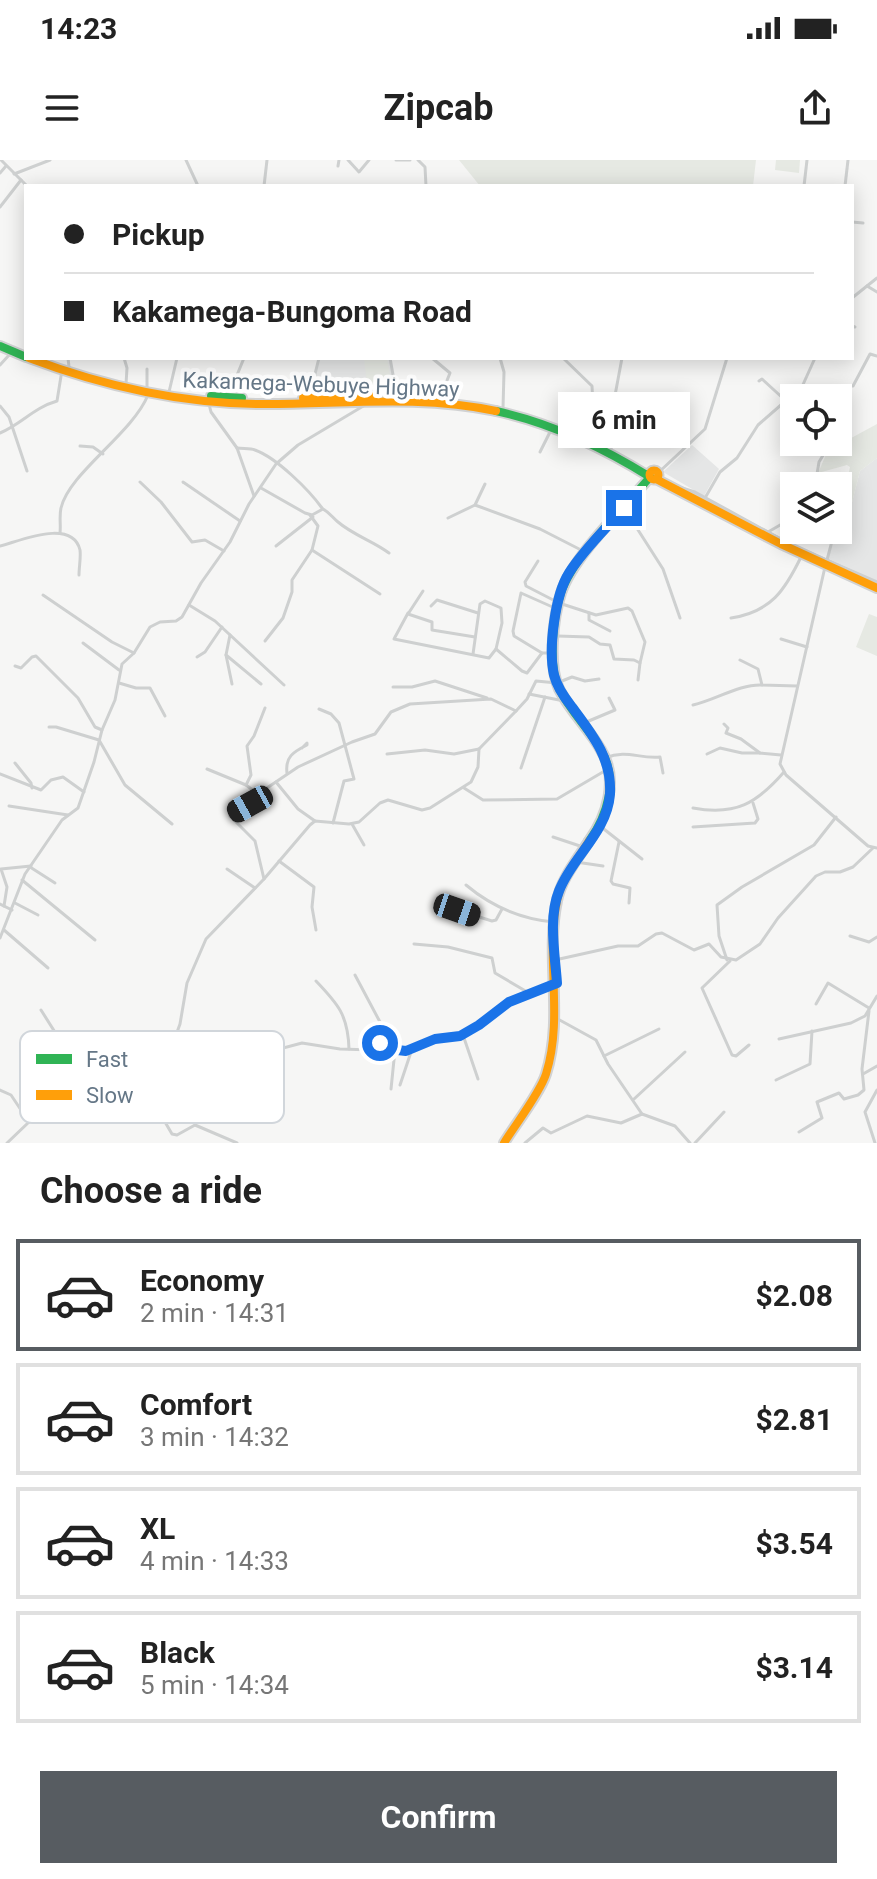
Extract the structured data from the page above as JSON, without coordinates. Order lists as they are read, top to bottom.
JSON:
{
  "streets": {
    "main road": ["Kakamega-Webuye Highway"]
  },
  "legend": ["Fast", "Slow"],
  "page": {
    "status": "14:23",
    "header": "Zipcab",
    "banner": ["Pickup", "Kakamega-Bungoma Road"],
    "bubble": "6 min",
    "heading": "Choose a ride",
    "list": [
      {
        "name": "Economy",
        "note": "2 min · 14:31",
        "value": "$2.08"
      },
      {
        "name": "Comfort",
        "note": "3 min · 14:32",
        "value": "$2.81"
      },
      {
        "name": "XL",
        "note": "4 min · 14:33",
        "value": "$3.54"
      },
      {
        "name": "Black",
        "note": "5 min · 14:34",
        "value": "$3.14"
      }
    ],
    "buttons": "Confirm"
  }
}
